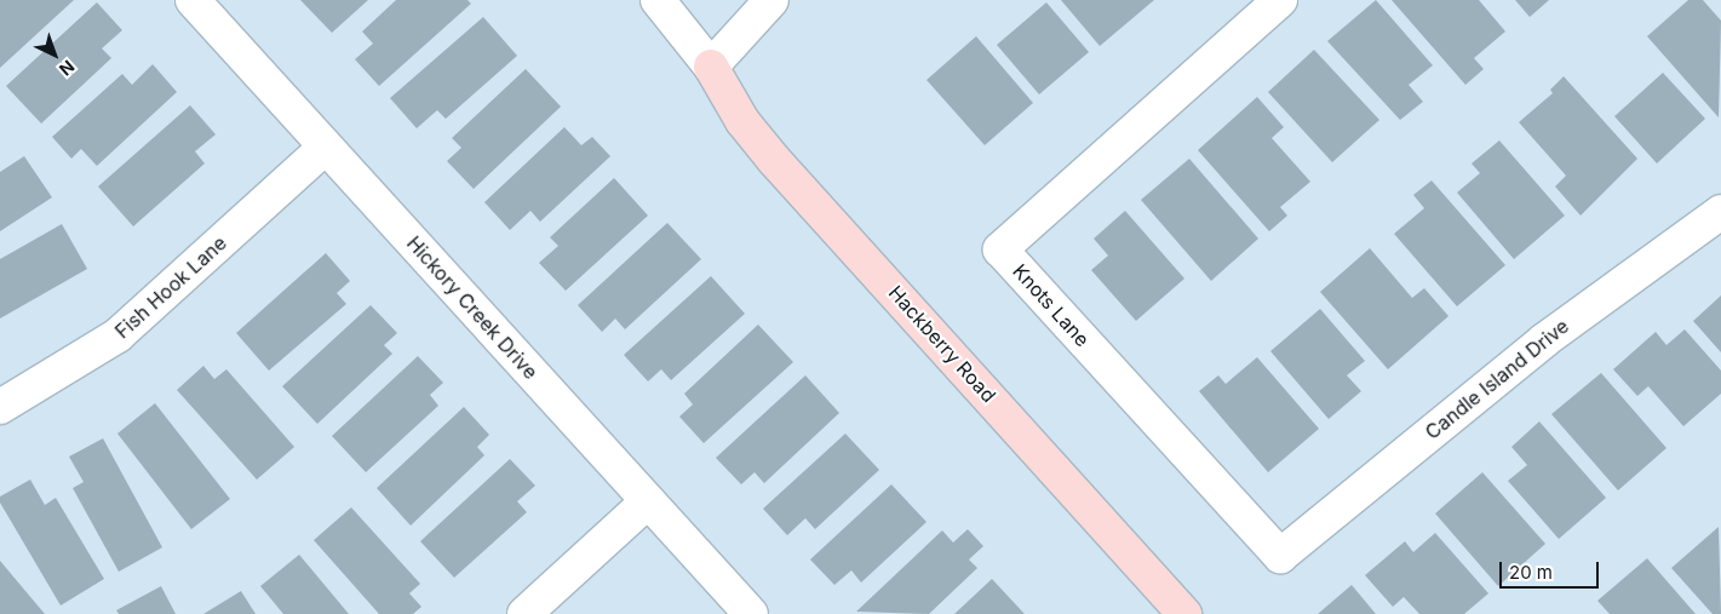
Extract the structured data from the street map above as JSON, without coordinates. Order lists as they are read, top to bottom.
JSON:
{
  "streets": {
    "street": [
      "Fish Hook Lane",
      "Knots Lane",
      "Hickory Creek Drive",
      "Hackberry Road",
      "Candle Island Drive"
    ]
  },
  "crossings": [
    ["Fish Hook Lane", "Hickory Creek Drive"],
    ["Knots Lane", "Candle Island Drive"]
  ],
  "scale_bar": "20 m",
  "north": "bottom right"
}
